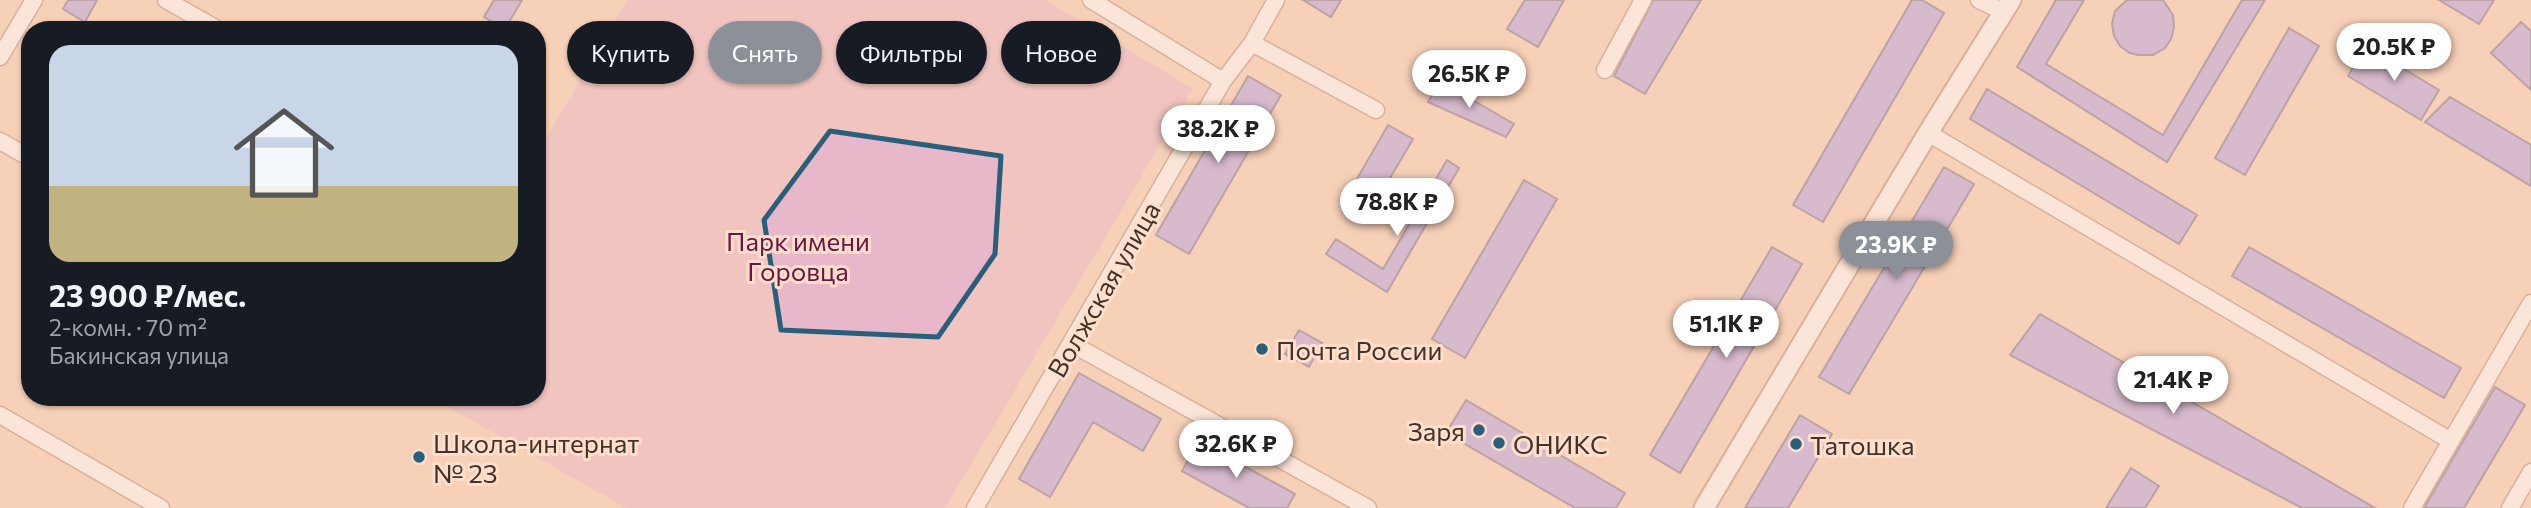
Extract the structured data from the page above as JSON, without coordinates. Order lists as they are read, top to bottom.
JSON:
{
  "streets": {
    "street": ["Волжская улица"]
  },
  "parks": ["Парк имени Горовца"],
  "places": [
    "Почта России",
    "Заря",
    "ОНИКС",
    "Татошка",
    "Школа-интернат № 23"
  ],
  "page": {
    "chip": [
      "Купить",
      "Снять",
      "Фильтры",
      "Новое"
    ],
    "list": [
      {
        "name": "23 900 ₽/мес.",
        "note": "2-комн. · 70 m² · Бакинская улица"
      }
    ],
    "price": [
      "20.5K ₽",
      "26.5K ₽",
      "38.2K ₽",
      "78.8K ₽",
      "23.9K ₽",
      "51.1K ₽",
      "21.4K ₽",
      "32.6K ₽"
    ]
  }
}
